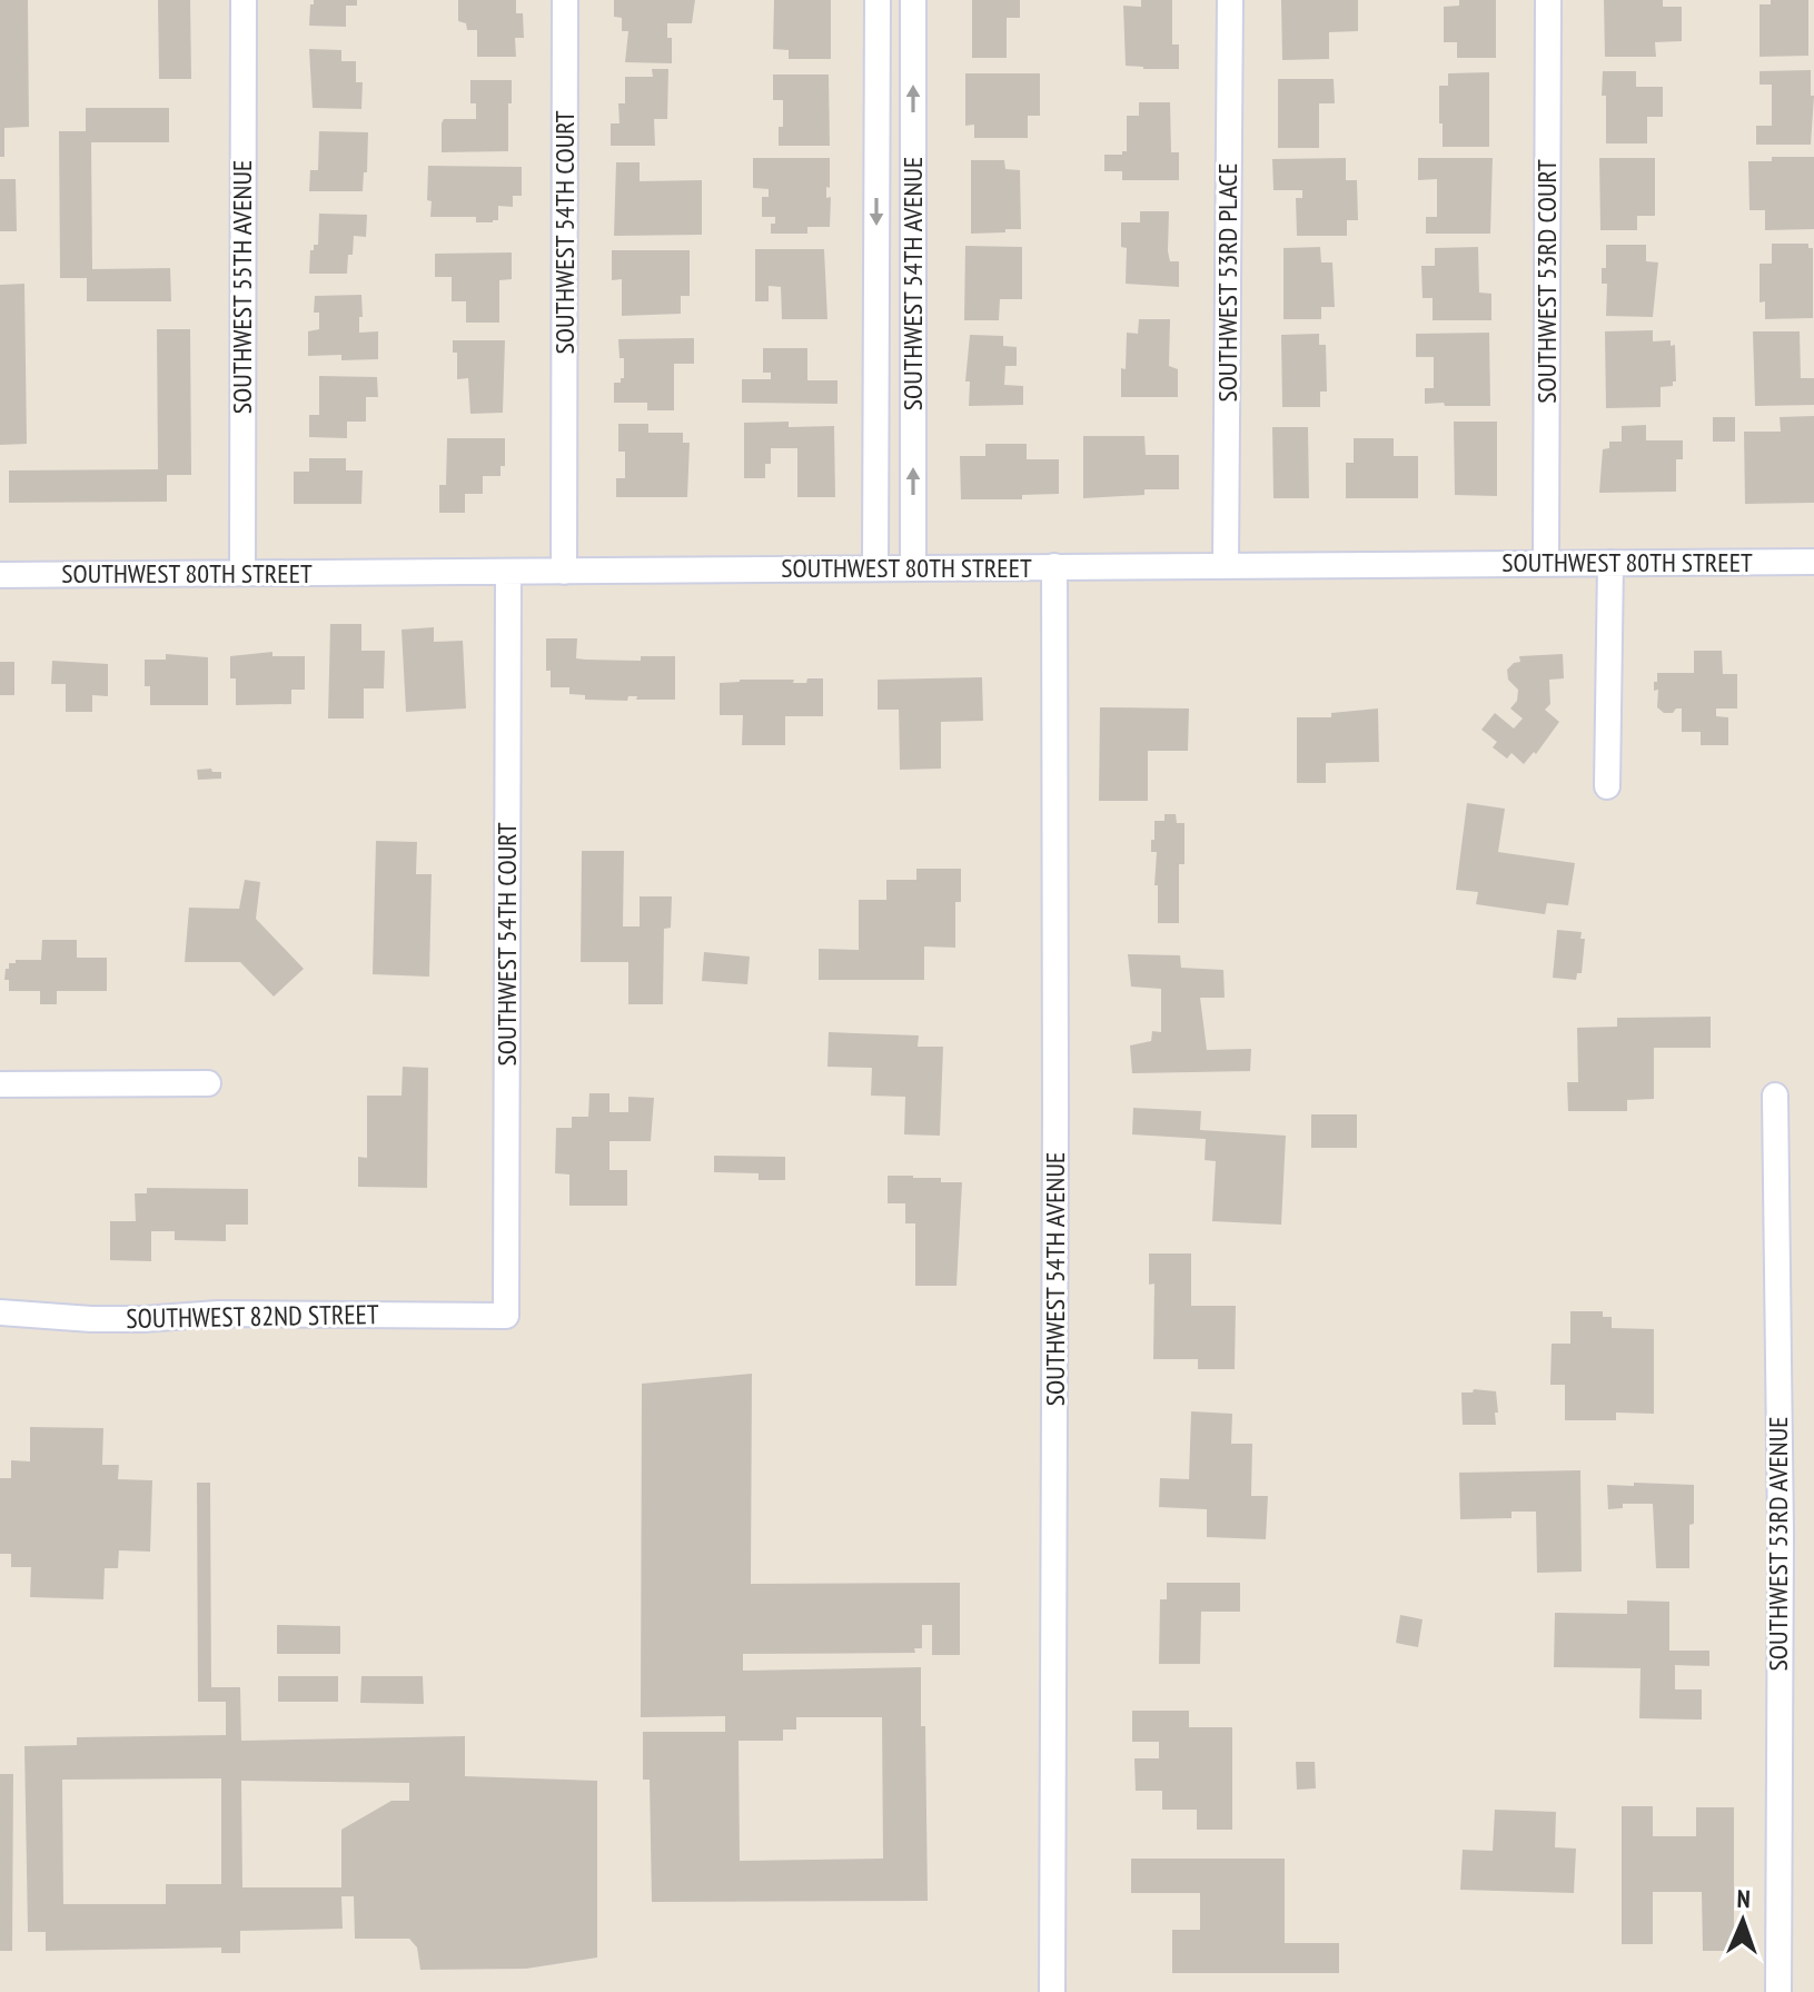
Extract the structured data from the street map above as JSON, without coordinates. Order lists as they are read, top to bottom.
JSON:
{
  "streets": {
    "street": [
      "SOUTHWEST 54TH COURT",
      "SOUTHWEST 53RD COURT",
      "SOUTHWEST 53RD PLACE",
      "SOUTHWEST 54TH AVENUE",
      "SOUTHWEST 55TH AVENUE",
      "SOUTHWEST 80TH STREET",
      "SOUTHWEST 82ND STREET",
      "SOUTHWEST 53RD AVENUE"
    ]
  },
  "crossings": [
    ["SOUTHWEST 54TH COURT", "SOUTHWEST 80TH STREET"],
    ["SOUTHWEST 54TH COURT", "SOUTHWEST 82ND STREET"],
    ["SOUTHWEST 53RD COURT", "SOUTHWEST 80TH STREET"],
    ["SOUTHWEST 53RD PLACE", "SOUTHWEST 80TH STREET"],
    ["SOUTHWEST 54TH AVENUE", "SOUTHWEST 80TH STREET"],
    ["SOUTHWEST 55TH AVENUE", "SOUTHWEST 80TH STREET"]
  ],
  "north": "top"
}
